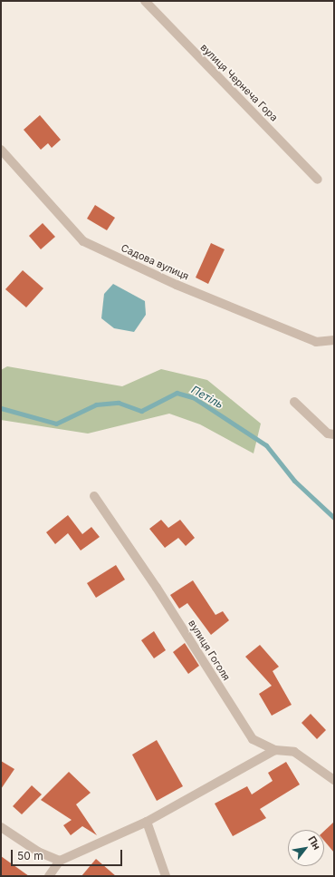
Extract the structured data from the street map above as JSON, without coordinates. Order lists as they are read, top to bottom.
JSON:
{
  "streets": {
    "street": ["вулиця Чернеча Гора", "Садова вулиця", "вулиця Гоголя"]
  },
  "water": ["Петіль"],
  "scale_bar": "50 m",
  "north": "top right"
}
